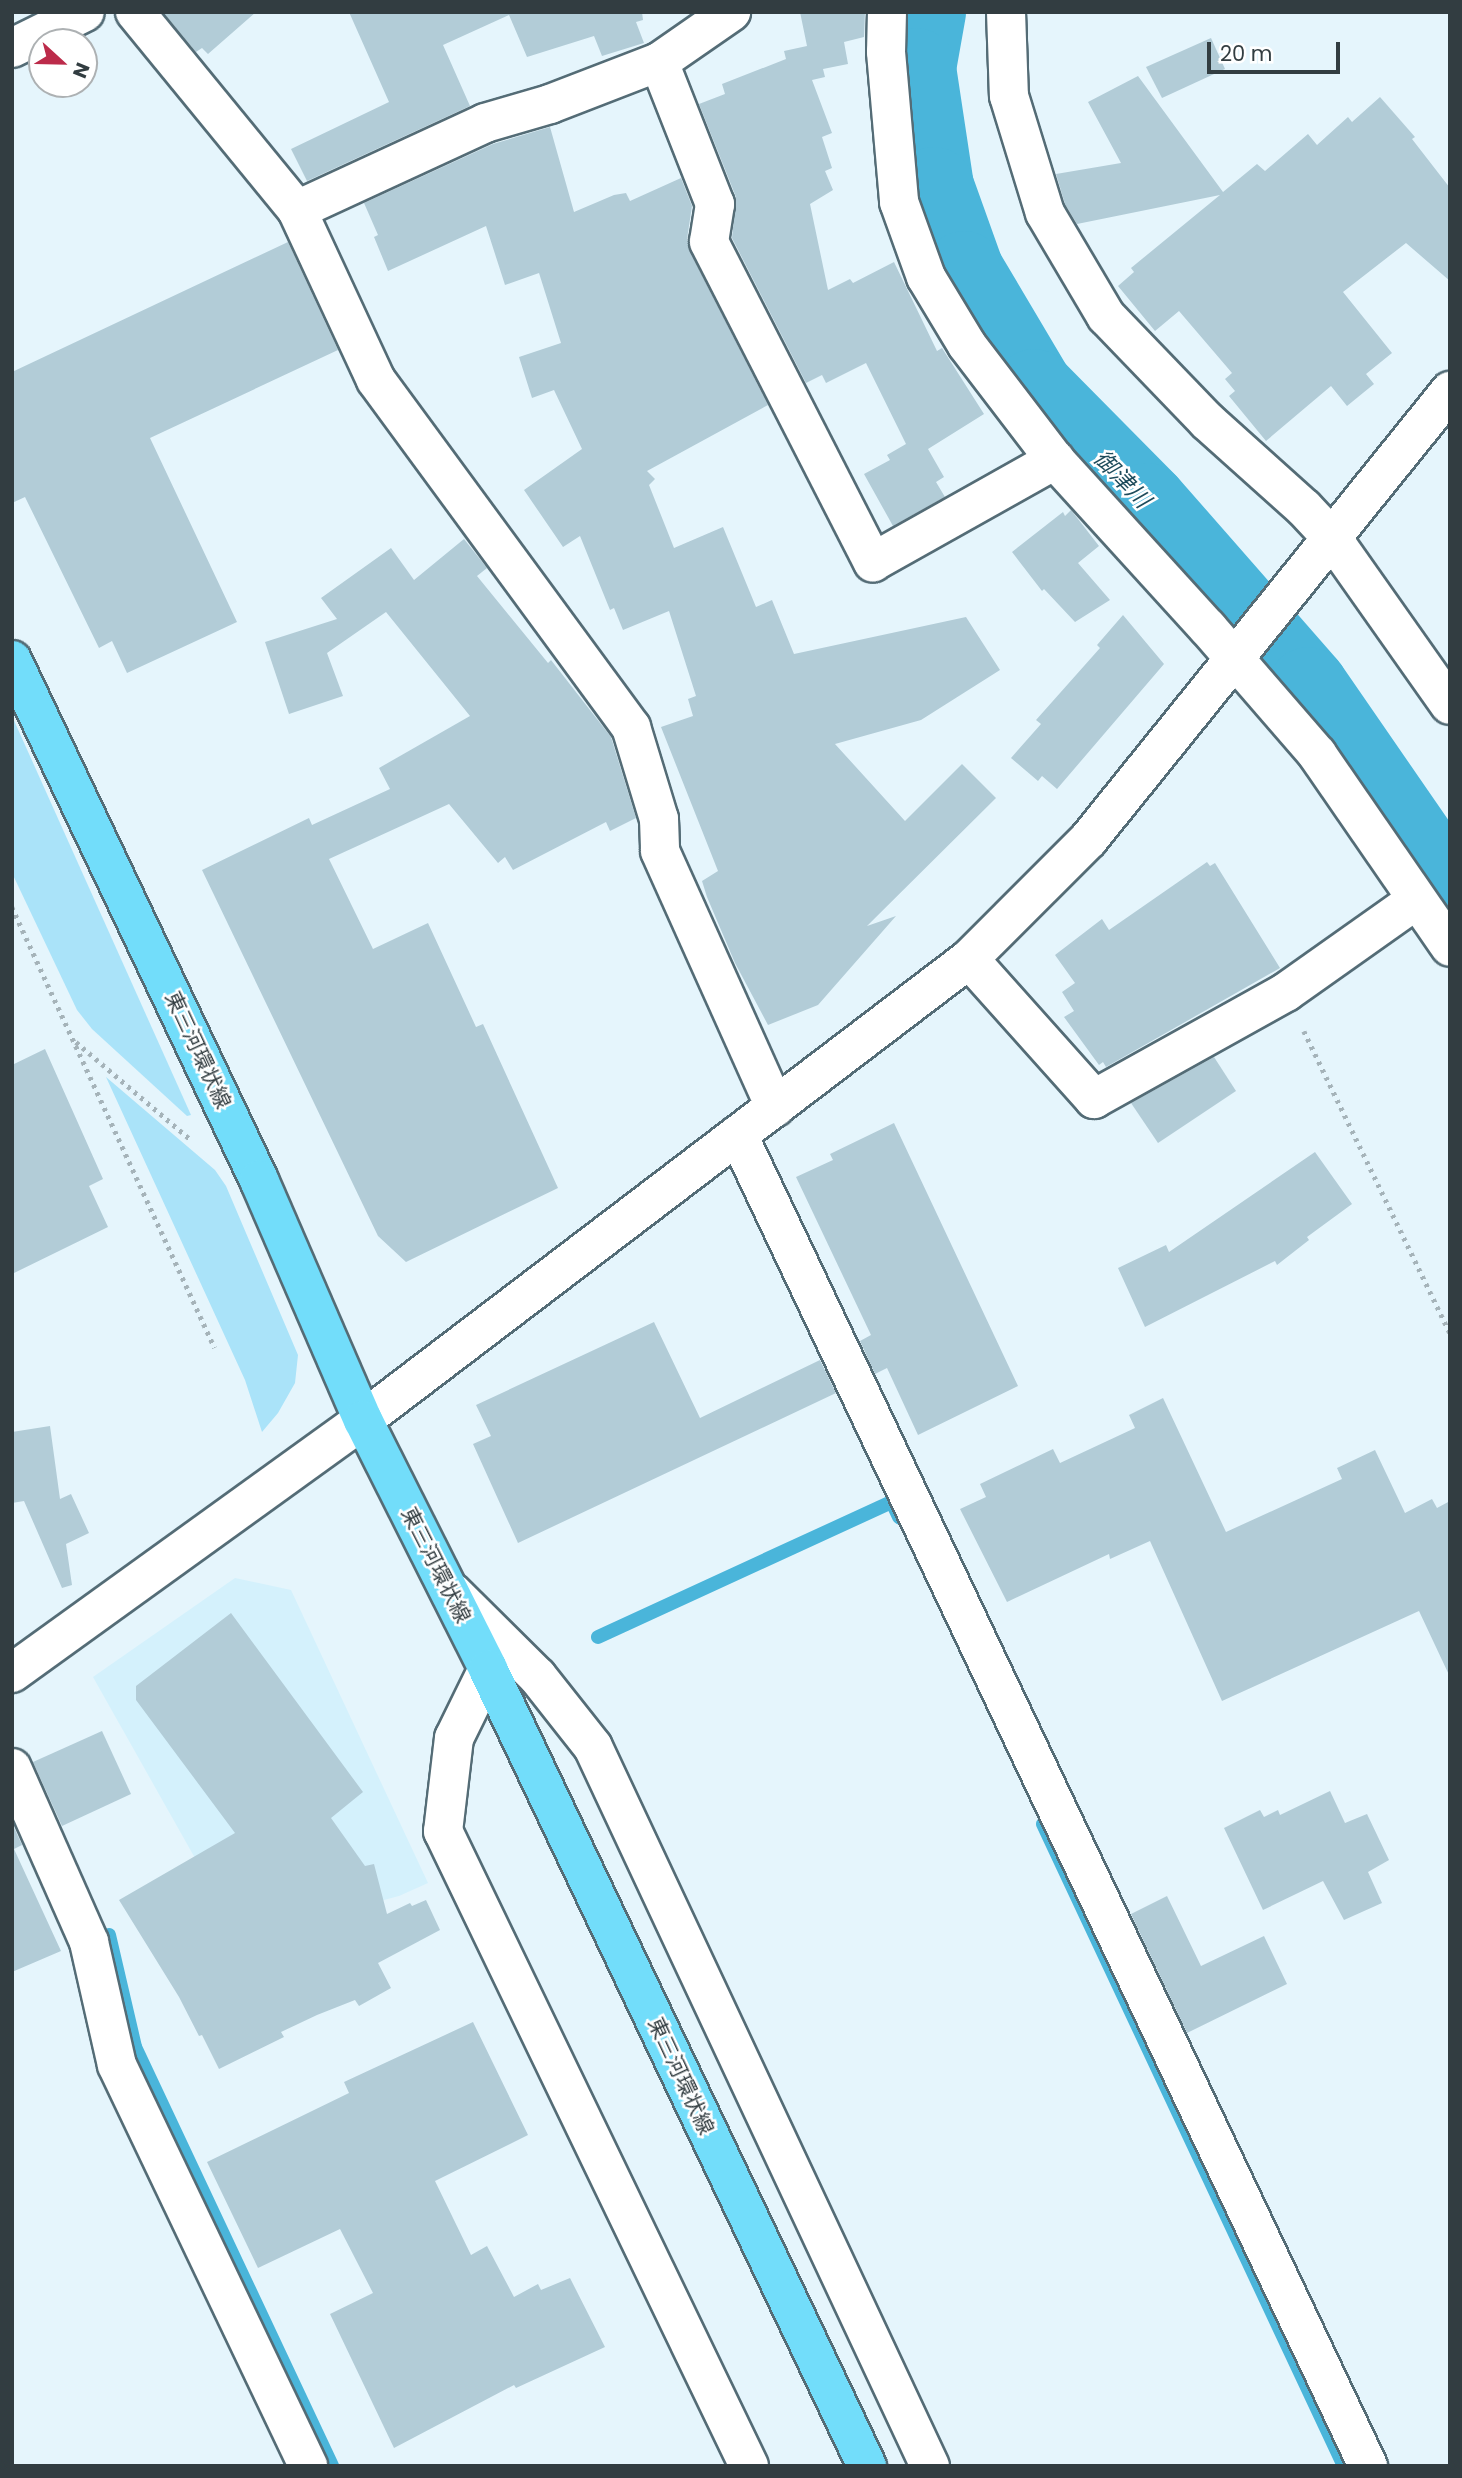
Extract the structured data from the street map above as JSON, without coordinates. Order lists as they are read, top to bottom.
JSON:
{
  "streets": {
    "main road": ["東三河環状線"]
  },
  "water": ["御津川"],
  "scale_bar": "20 m",
  "north": "right"
}
